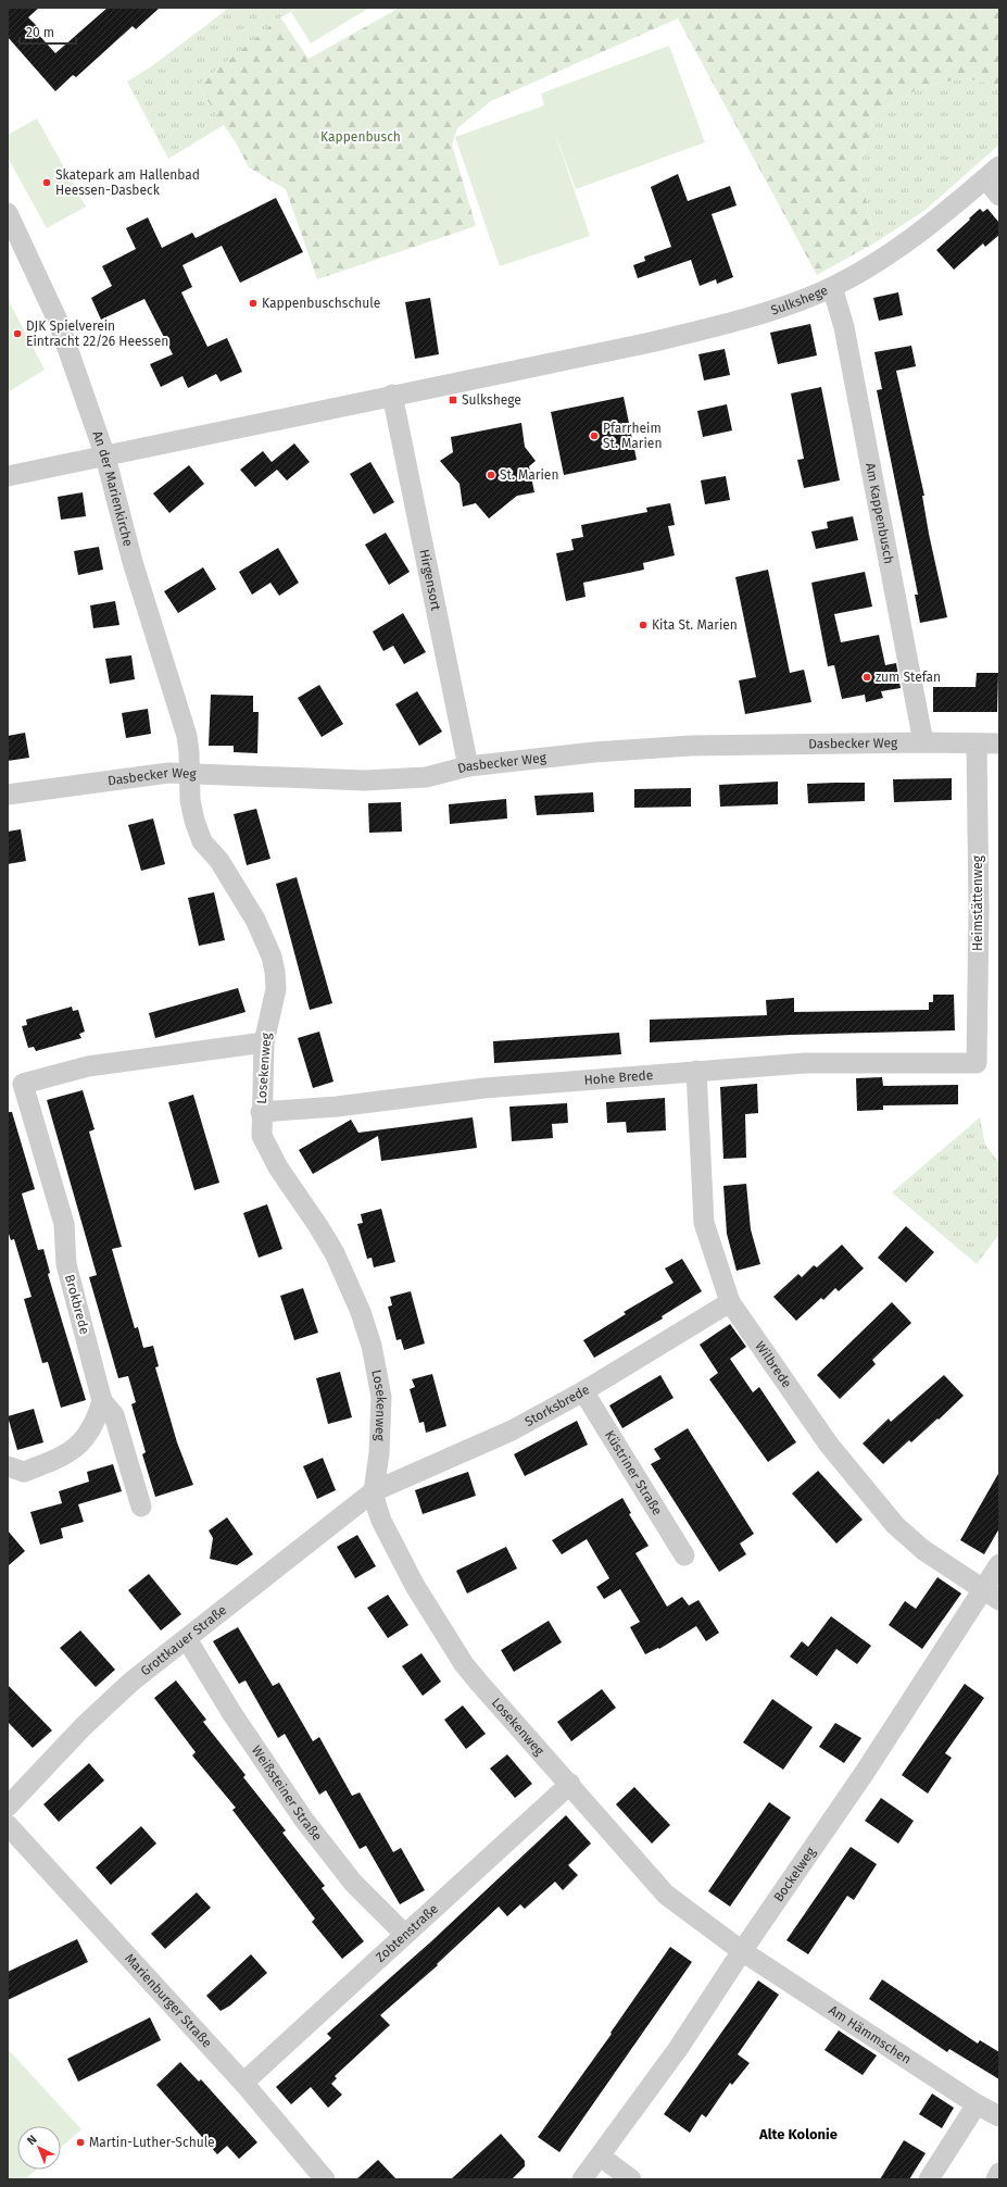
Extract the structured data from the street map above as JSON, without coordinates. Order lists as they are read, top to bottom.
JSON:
{
  "streets": {
    "street": [
      "Sulkshege",
      "An der Marienkirche",
      "Am Kappenbusch",
      "Hirgensort",
      "Dasbecker Weg",
      "Heimstättenweg",
      "Losekenweg",
      "Hohe Brede",
      "Brokbrede",
      "Wilbrede",
      "Storksbrede",
      "Küstriner Straße",
      "Grottkauer Straße",
      "Weißsteiner Straße",
      "Bockelweg",
      "Zobtenstraße",
      "Marienburger Straße",
      "Am Hämmschen"
    ]
  },
  "crossings": [
    ["Sulkshege", "An der Marienkirche"],
    ["Sulkshege", "Am Kappenbusch"],
    ["Sulkshege", "Hirgensort"],
    ["An der Marienkirche", "Dasbecker Weg"],
    ["An der Marienkirche", "Losekenweg"],
    ["Am Kappenbusch", "Dasbecker Weg"],
    ["Hirgensort", "Dasbecker Weg"],
    ["Dasbecker Weg", "Heimstättenweg"],
    ["Dasbecker Weg", "Losekenweg"],
    ["Heimstättenweg", "Hohe Brede"],
    ["Losekenweg", "Hohe Brede"],
    ["Losekenweg", "Brokbrede"],
    ["Losekenweg", "Storksbrede"],
    ["Losekenweg", "Grottkauer Straße"],
    ["Losekenweg", "Bockelweg"],
    ["Losekenweg", "Zobtenstraße"],
    ["Losekenweg", "Am Hämmschen"],
    ["Hohe Brede", "Wilbrede"],
    ["Wilbrede", "Storksbrede"],
    ["Wilbrede", "Bockelweg"],
    ["Storksbrede", "Küstriner Straße"],
    ["Storksbrede", "Grottkauer Straße"],
    ["Grottkauer Straße", "Weißsteiner Straße"],
    ["Weißsteiner Straße", "Zobtenstraße"],
    ["Bockelweg", "Am Hämmschen"],
    ["Zobtenstraße", "Marienburger Straße"]
  ],
  "districts": ["Alte Kolonie"],
  "parks": ["Kappenbusch"],
  "places": {
    "other": [
      "Skatepark am Hallenbad Heessen-Dasbeck",
      "Kappenbuschschule",
      "DJK Spielverein Eintracht 22/26 Heessen",
      "Pfarrheim St. Marien",
      "St. Marien",
      "Kita St. Marien",
      "zum Stefan",
      "Martin-Luther-Schule"
    ],
    "transit": ["Sulkshege"]
  },
  "scale_bar": "20 m",
  "north": "top left"
}
